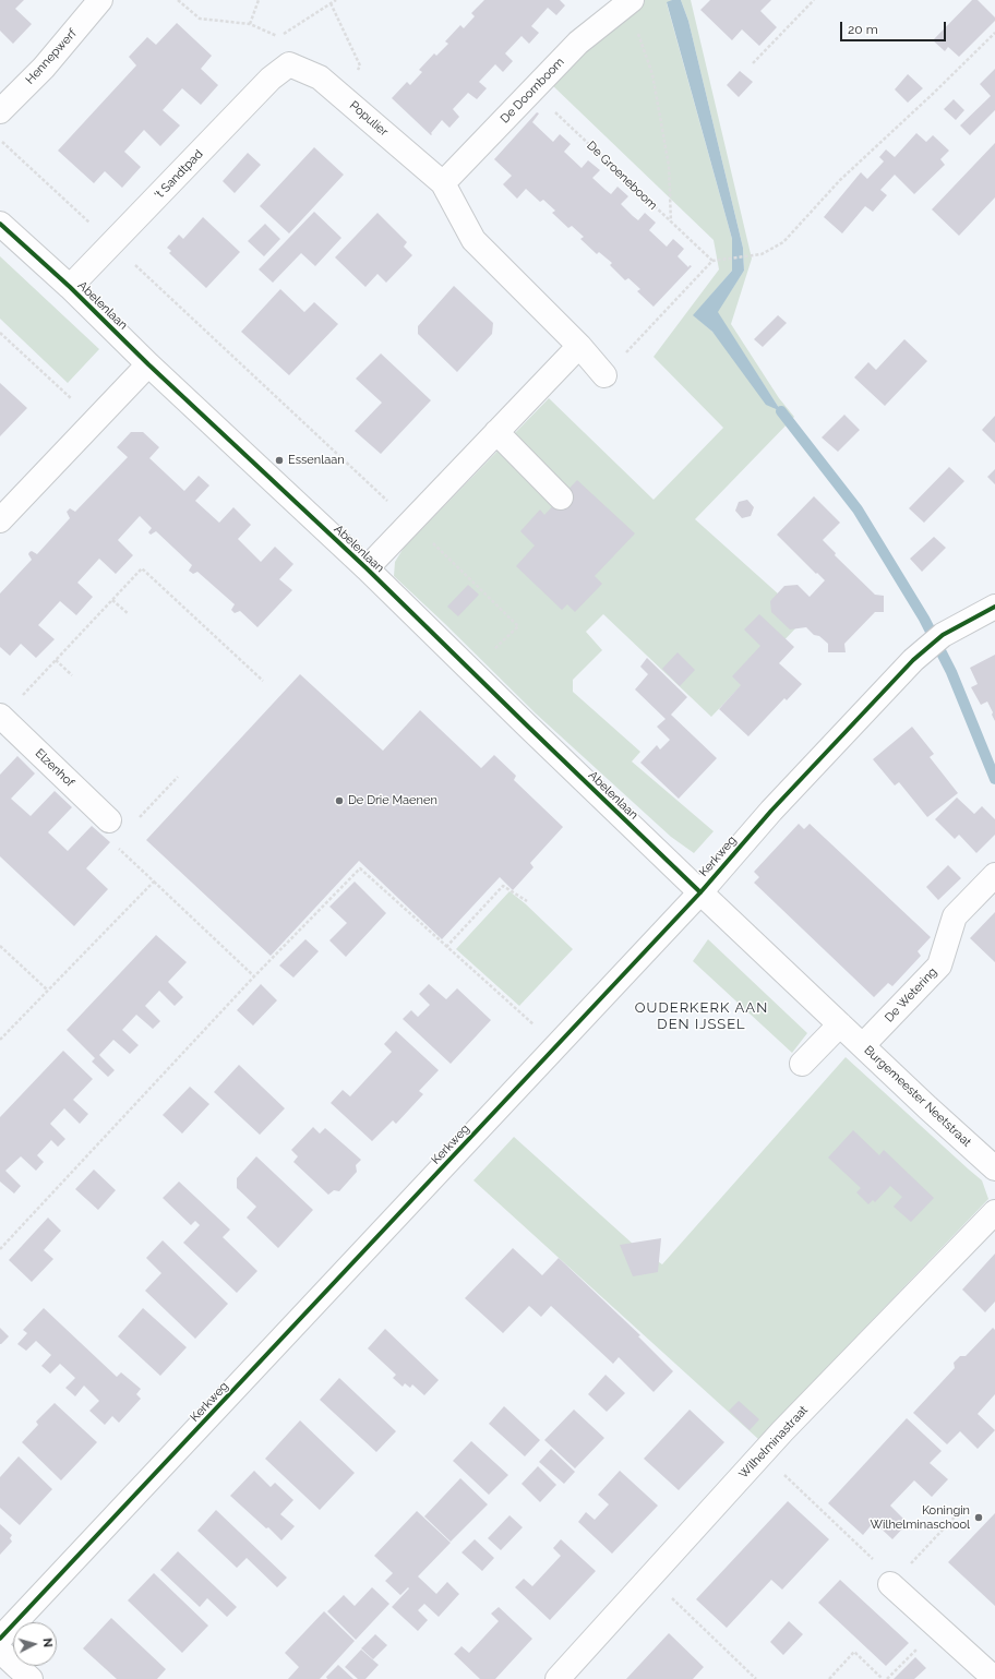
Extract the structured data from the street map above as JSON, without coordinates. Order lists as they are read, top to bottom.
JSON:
{
  "streets": {
    "street": [
      "Hennepwerf",
      "De Doornboom",
      "Populier",
      "'t Sandtpad",
      "Abelenlaan",
      "Elzenhof",
      "Kerkweg",
      "De Wetering",
      "Burgemeester Neetstraat",
      "Wilhelminastraat"
    ],
    "path": ["De Groeneboom"]
  },
  "crossings": [
    ["De Doornboom", "Populier"],
    ["De Doornboom", "De Groeneboom"],
    ["Populier", "'t Sandtpad"],
    ["'t Sandtpad", "Abelenlaan"],
    ["Abelenlaan", "Kerkweg"],
    ["Abelenlaan", "Burgemeester Neetstraat"],
    ["Kerkweg", "Burgemeester Neetstraat"],
    ["De Wetering", "Burgemeester Neetstraat"]
  ],
  "districts": ["OUDERKERK AAN DEN IJSSEL"],
  "places": ["Essenlaan", "De Drie Maenen", "Koningin Wilhelminaschool"],
  "scale_bar": "20 m",
  "north": "right"
}
